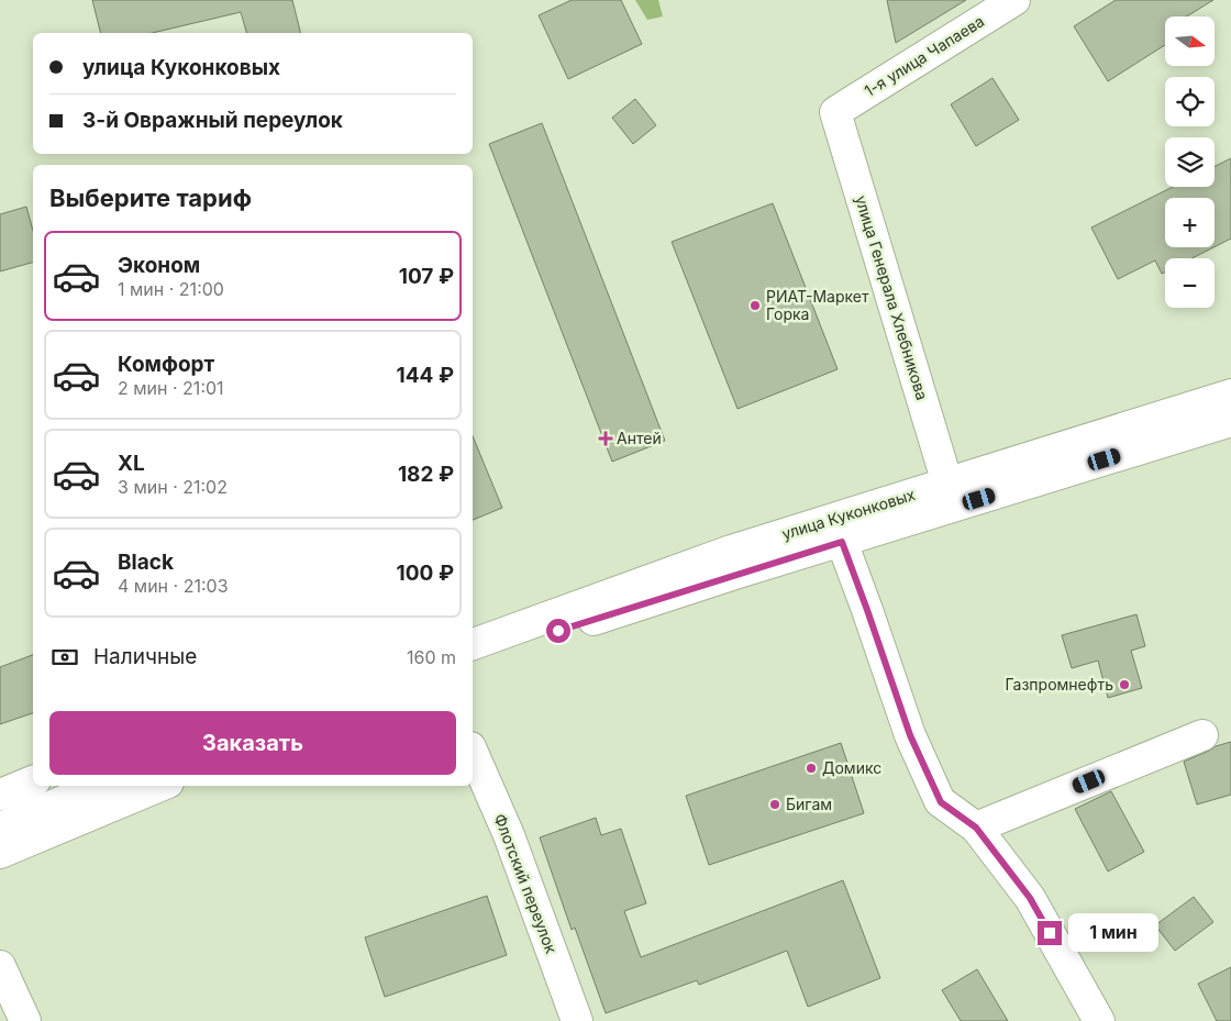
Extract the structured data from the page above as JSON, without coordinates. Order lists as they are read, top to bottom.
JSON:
{
  "streets": {
    "main road": [
      "1-я улица Чапаева",
      "улица Генерала Хлебникова",
      "улица Куконковых",
      "Флотский переулок"
    ]
  },
  "crossings": [
    ["1-я улица Чапаева", "улица Генерала Хлебникова"],
    ["улица Генерала Хлебникова", "улица Куконковых"]
  ],
  "places": {
    "other": [
      "РИАТ-Маркет Горка",
      "Газпромнефть",
      "Домикс",
      "Бигам"
    ],
    "health": ["Антей"]
  },
  "north": "right",
  "page": {
    "map_buttons": ["+", "−"],
    "banner": ["улица Куконковых", "3-й Овражный переулок"],
    "heading": "Выберите тариф",
    "list": [
      {
        "name": "Эконом",
        "note": "1 мин · 21:00",
        "value": "107 ₽"
      },
      {
        "name": "Комфорт",
        "note": "2 мин · 21:01",
        "value": "144 ₽"
      },
      {
        "name": "XL",
        "note": "3 мин · 21:02",
        "value": "182 ₽"
      },
      {
        "name": "Black",
        "note": "4 мин · 21:03",
        "value": "100 ₽"
      }
    ],
    "pay": ["Наличные", "160 m"],
    "buttons": "Заказать",
    "bubble": "1 мин"
  }
}
